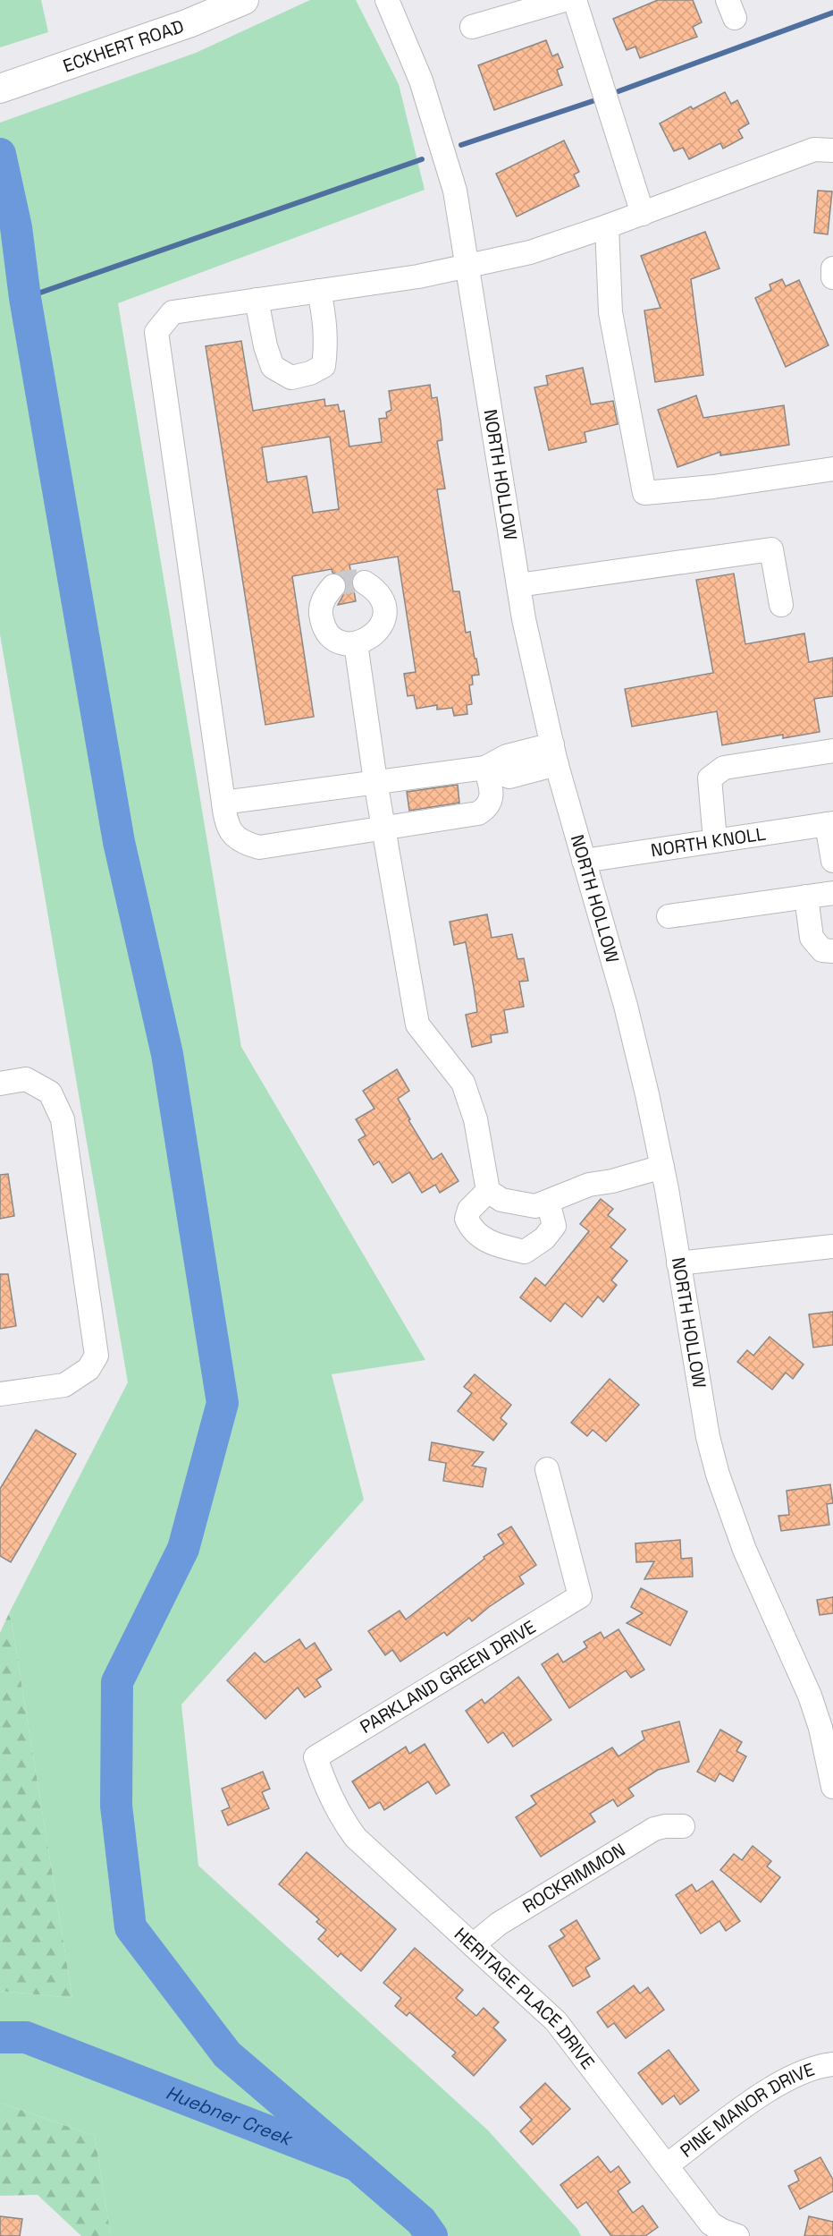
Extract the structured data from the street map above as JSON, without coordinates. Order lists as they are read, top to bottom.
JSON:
{
  "streets": {
    "main road": ["ECKHERT ROAD"],
    "street": [
      "NORTH HOLLOW",
      "NORTH KNOLL",
      "PARKLAND GREEN DRIVE",
      "ROCKRIMMON",
      "HERITAGE PLACE DRIVE",
      "PINE MANOR DRIVE"
    ]
  },
  "crossings": [
    ["NORTH HOLLOW", "NORTH KNOLL"],
    ["PARKLAND GREEN DRIVE", "HERITAGE PLACE DRIVE"],
    ["ROCKRIMMON", "HERITAGE PLACE DRIVE"],
    ["HERITAGE PLACE DRIVE", "PINE MANOR DRIVE"]
  ],
  "water": ["Huebner Creek"]
}
